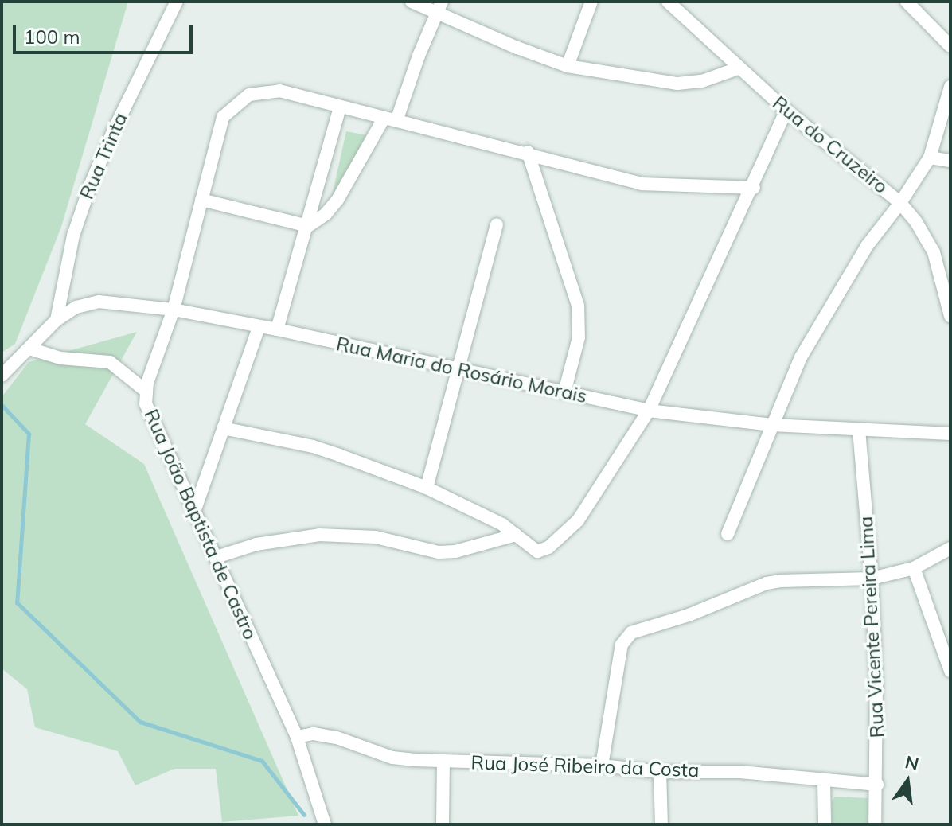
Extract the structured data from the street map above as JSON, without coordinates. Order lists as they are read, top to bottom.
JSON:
{
  "streets": {
    "street": [
      "Rua do Cruzeiro",
      "Rua Trinta",
      "Rua Maria do Rosário Morais",
      "Rua João Baptista de Castro",
      "Rua Vicente Pereira Lima",
      "Rua José Ribeiro da Costa"
    ]
  },
  "crossings": [
    ["Rua Trinta", "Rua Maria do Rosário Morais"],
    ["Rua Maria do Rosário Morais", "Rua João Baptista de Castro"],
    ["Rua Maria do Rosário Morais", "Rua Vicente Pereira Lima"],
    ["Rua João Baptista de Castro", "Rua José Ribeiro da Costa"],
    ["Rua Vicente Pereira Lima", "Rua José Ribeiro da Costa"]
  ],
  "scale_bar": "100 m",
  "north": "top"
}
